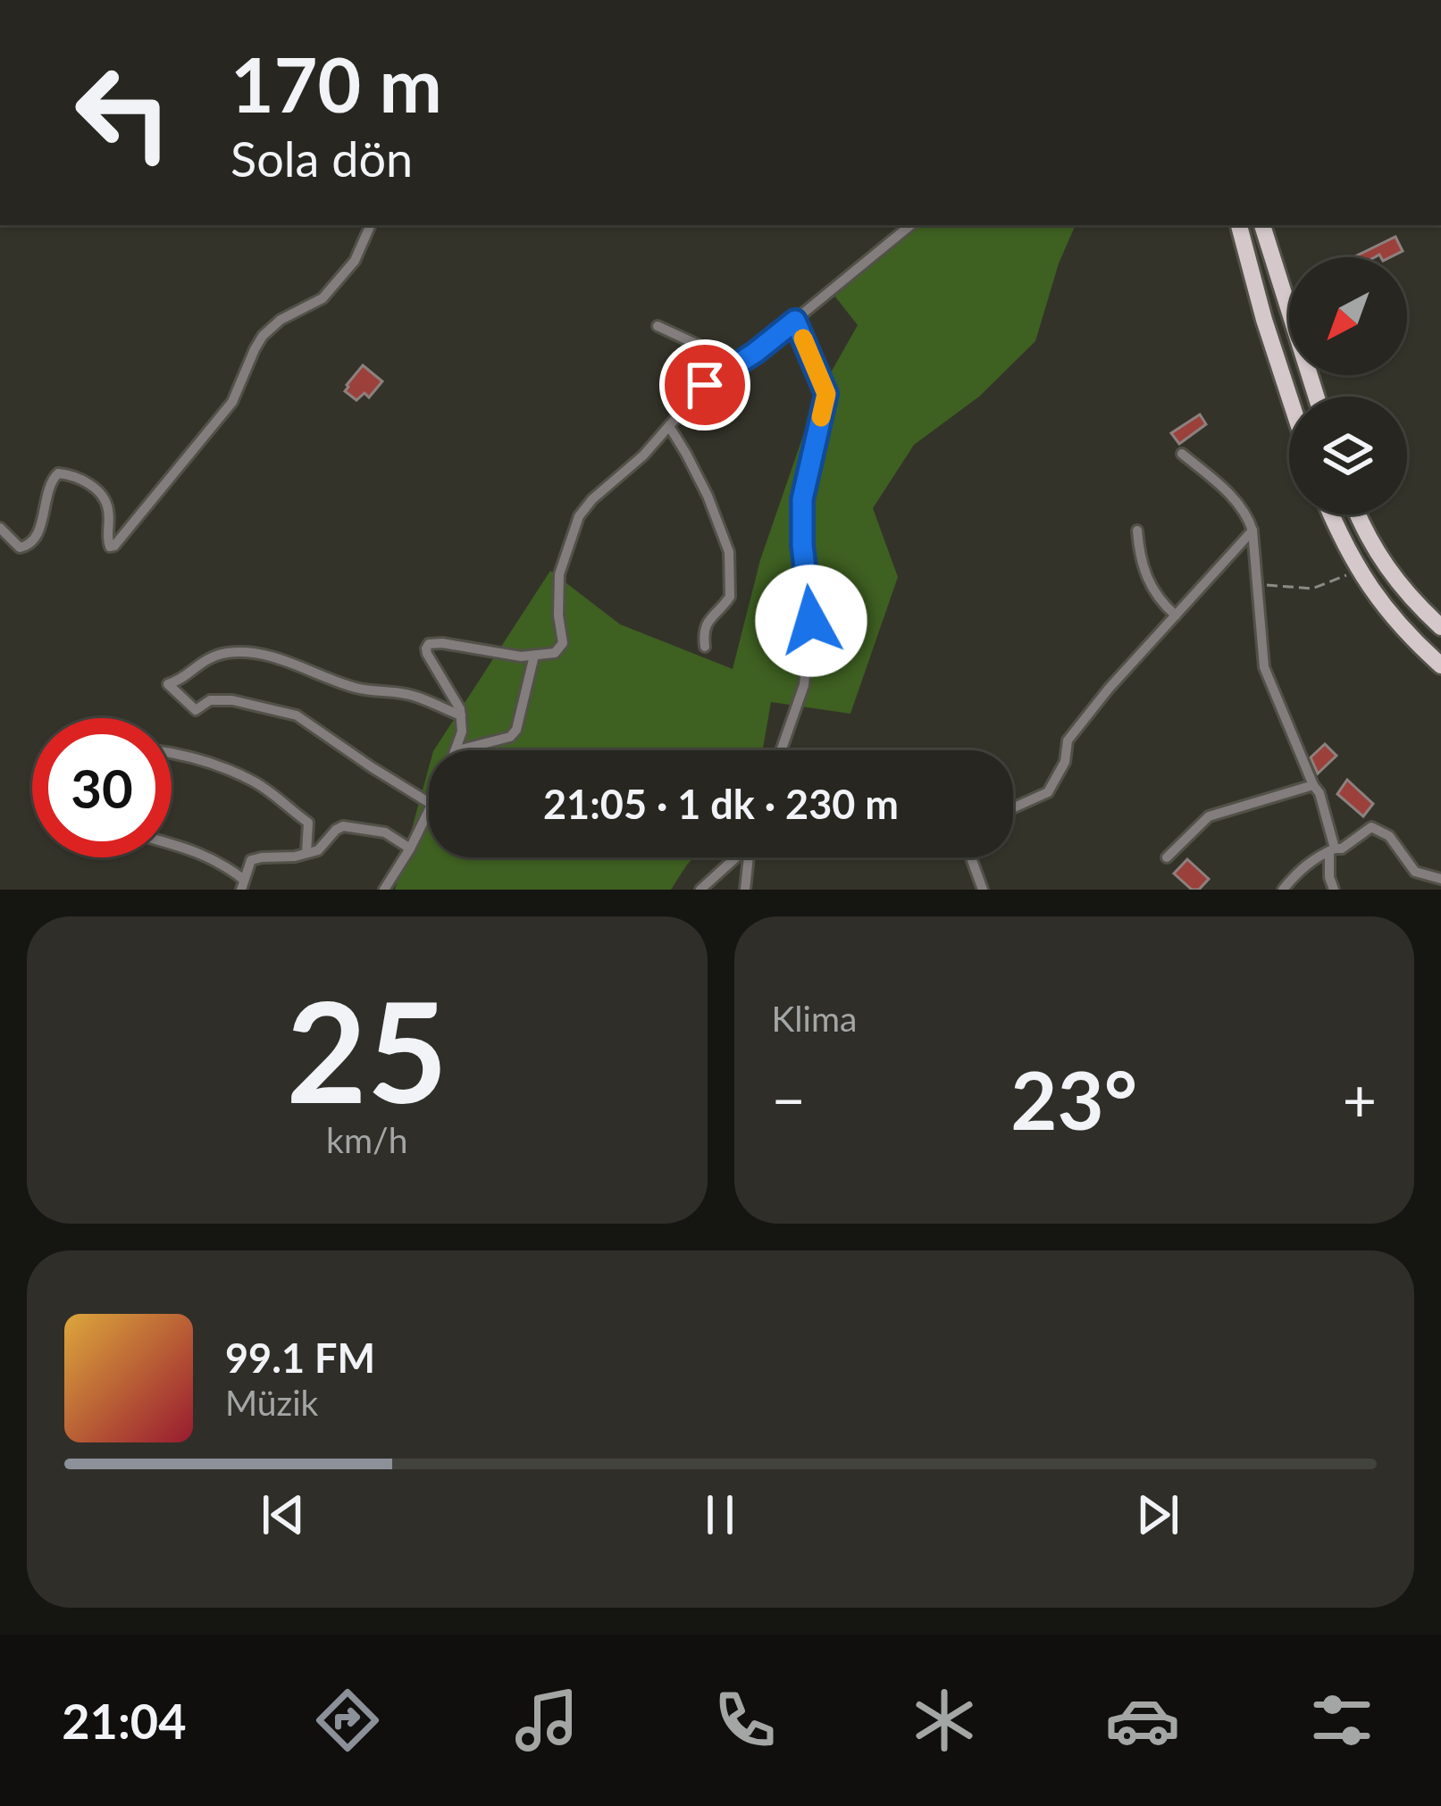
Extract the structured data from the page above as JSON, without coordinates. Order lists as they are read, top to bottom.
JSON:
{
  "north": "bottom left",
  "page": {
    "turn": ["170 m", "Sola dön"],
    "limit": "30",
    "trip": "21:05 · 1 dk · 230 m",
    "tile": [
      ["25", "km/h"],
      "Klima"
    ],
    "heat": ["−", "23°", "+"],
    "song": ["99.1 FM", "Müzik"],
    "tabs": "21:04"
  }
}
